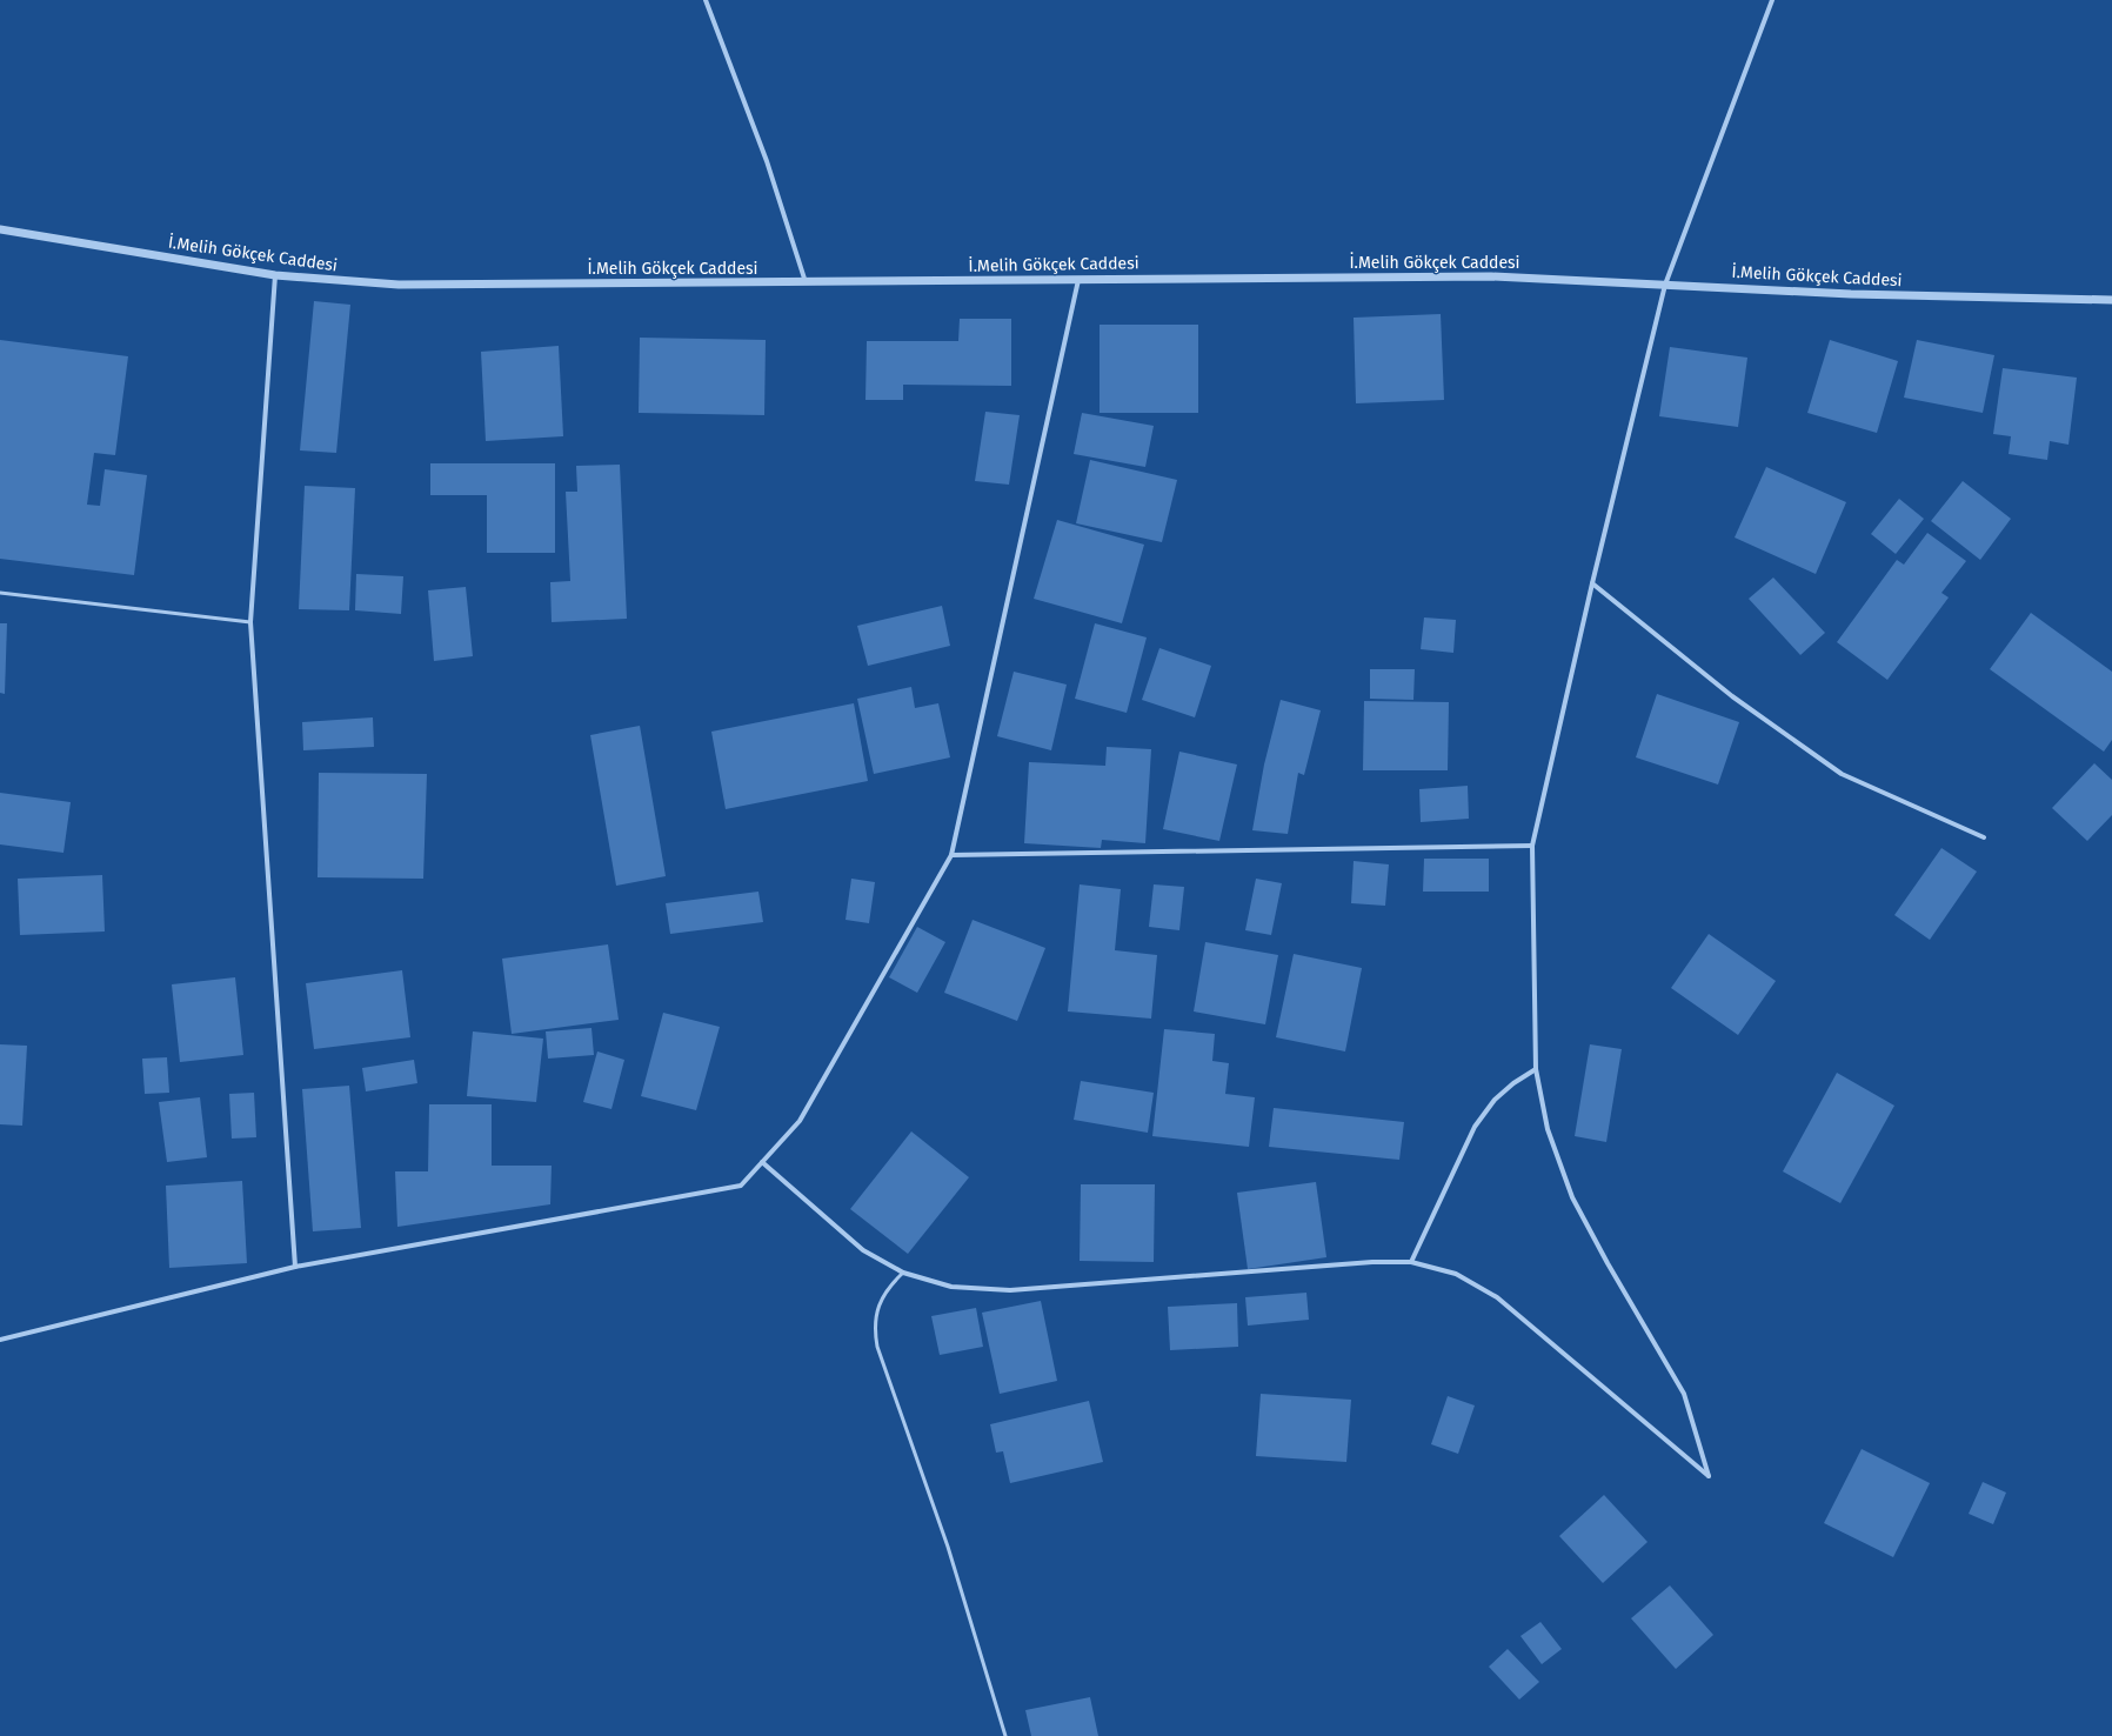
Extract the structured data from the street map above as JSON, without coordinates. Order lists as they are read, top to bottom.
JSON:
{
  "streets": {
    "street": ["İ.Melih Gökçek Caddesi"]
  }
}
